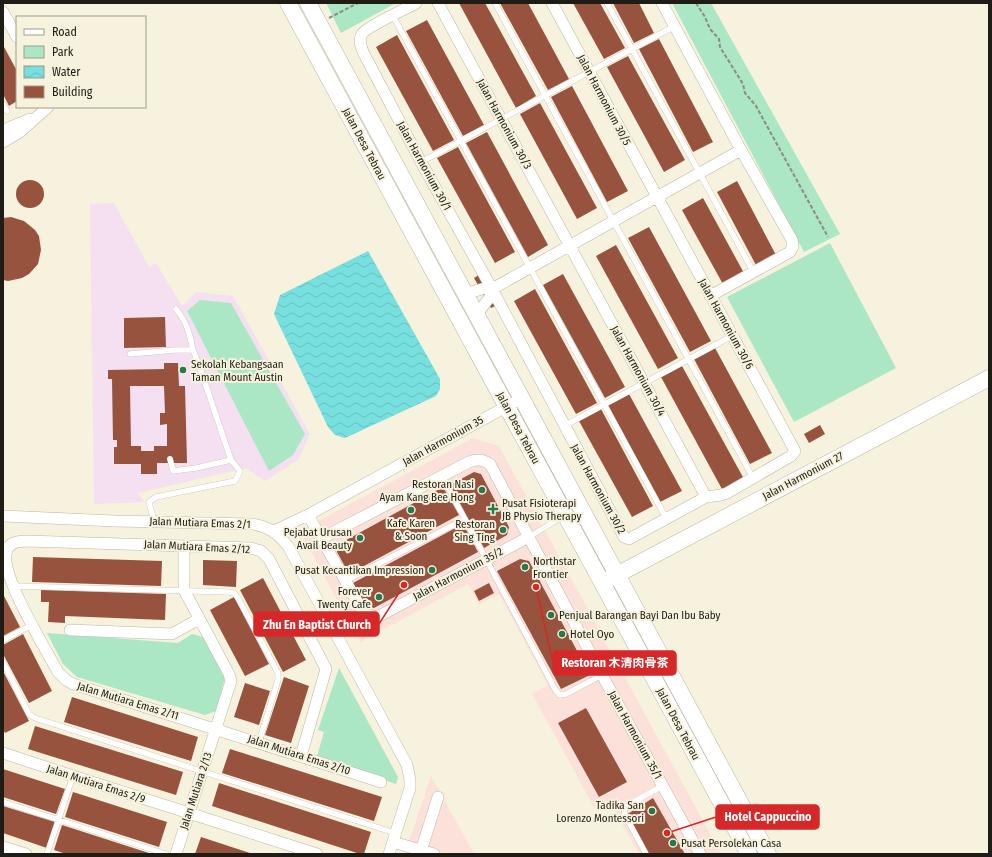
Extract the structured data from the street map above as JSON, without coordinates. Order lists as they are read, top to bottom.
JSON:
{
  "streets": {
    "street": [
      "Jalan Harmonium 30/5",
      "Jalan Harmonium 30/3",
      "Jalan Desa Tebrau",
      "Jalan Harmonium 30/1",
      "Jalan Harmonium 30/6",
      "Jalan Harmonium 30/4",
      "Jalan Harmonium 35",
      "Jalan Harmonium 27",
      "Jalan Harmonium 30/2",
      "Jalan Mutiara Emas 2/1",
      "Jalan Mutiara Emas 2/12",
      "Jalan Harmonium 35/2",
      "Jalan Mutiara Emas 2/11",
      "Jalan Harmonium 35/1",
      "Jalan Mutiara Emas 2/10",
      "Jalan Mutiara Emas 2/9",
      "Jalan Mutiara 2/13"
    ]
  },
  "crossings": [
    ["Jalan Harmonium 30/5", "Jalan Harmonium 30/6"],
    ["Jalan Harmonium 30/3", "Jalan Harmonium 30/4"],
    ["Jalan Desa Tebrau", "Jalan Harmonium 35"],
    ["Jalan Desa Tebrau", "Jalan Harmonium 27"],
    ["Jalan Desa Tebrau", "Jalan Harmonium 35/2"],
    ["Jalan Harmonium 30/1", "Jalan Harmonium 30/2"],
    ["Jalan Harmonium 30/6", "Jalan Harmonium 30/2"],
    ["Jalan Harmonium 30/4", "Jalan Harmonium 30/2"],
    ["Jalan Harmonium 35", "Jalan Mutiara Emas 2/1"],
    ["Jalan Harmonium 35", "Jalan Harmonium 35/2"],
    ["Jalan Mutiara Emas 2/12", "Jalan Mutiara Emas 2/11"],
    ["Jalan Mutiara Emas 2/12", "Jalan Mutiara Emas 2/10"],
    ["Jalan Harmonium 35/2", "Jalan Harmonium 35/1"],
    ["Jalan Mutiara Emas 2/11", "Jalan Mutiara Emas 2/10"],
    ["Jalan Mutiara Emas 2/11", "Jalan Mutiara 2/13"],
    ["Jalan Mutiara Emas 2/10", "Jalan Mutiara 2/13"],
    ["Jalan Mutiara Emas 2/9", "Jalan Mutiara 2/13"]
  ],
  "places": {
    "other": [
      "Sekolah Kebangsaan Taman Mount Austin",
      "Restoran Nasi Ayam Kang Bee Hong",
      "Kafe Karen & Soon",
      "Restoran Sing Ting",
      "Pejabat Urusan Avail Beauty",
      "Northstar Frontier",
      "Pusat Kecantikan Impression",
      "Zhu En Baptist Church",
      "Restoran 木清肉骨茶",
      "Forever Twenty Cafe",
      "Penjual Barangan Bayi Dan Ibu Baby",
      "Hotel Oyo",
      "Tadika San Lorenzo Montessori",
      "Hotel Cappuccino",
      "Pusat Persolekan Casa"
    ],
    "health": ["Pusat Fisioterapi JB Physio Therapy"]
  },
  "legend": [
    "Road",
    "Park",
    "Water",
    "Building"
  ]
}
